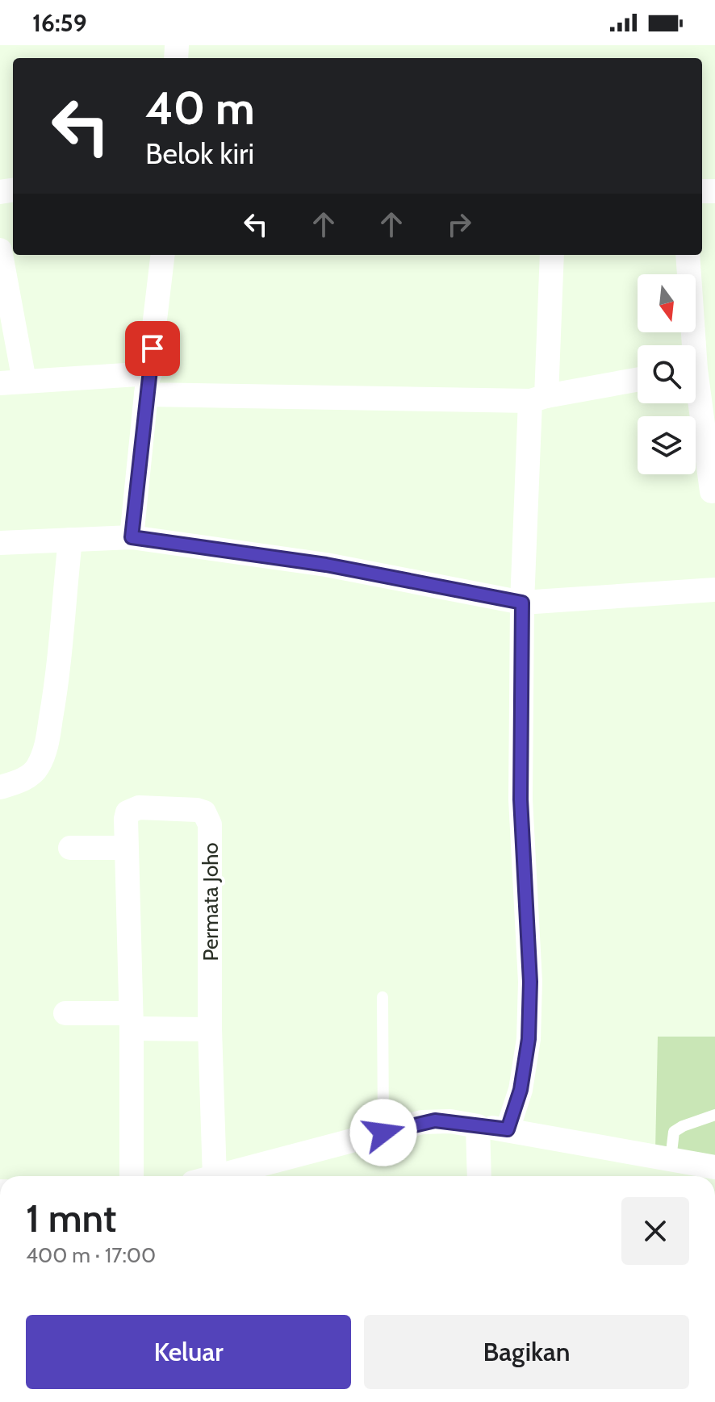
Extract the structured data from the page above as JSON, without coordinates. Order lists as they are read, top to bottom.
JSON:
{
  "streets": {
    "street": ["Permata Joho"]
  },
  "north": "bottom",
  "page": {
    "status": "16:59",
    "turn": ["40 m", "Belok kiri"],
    "heading": ["1 mnt", "400 m · 17:00"],
    "buttons": ["Keluar", "Bagikan"]
  }
}
